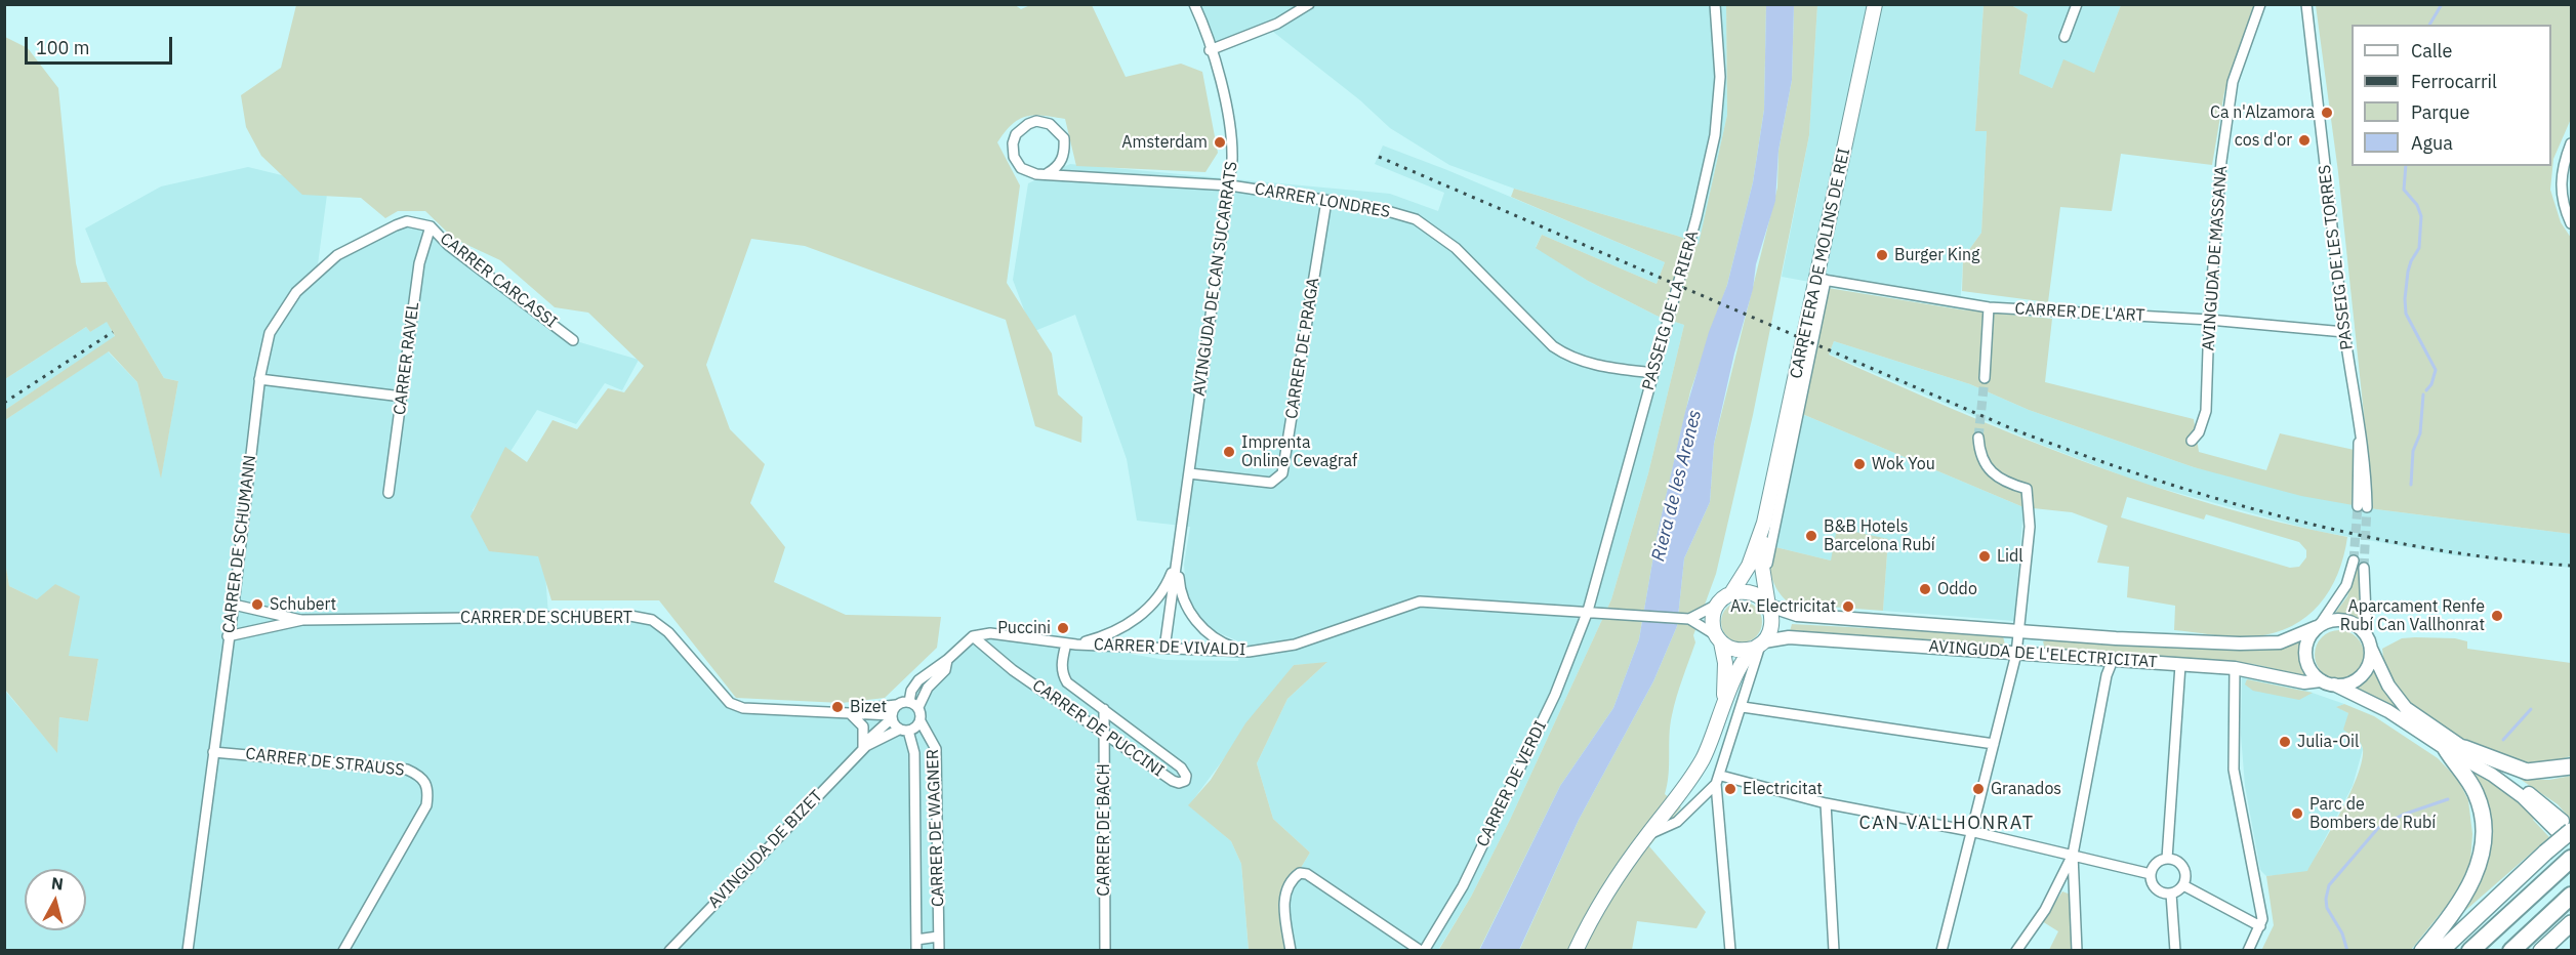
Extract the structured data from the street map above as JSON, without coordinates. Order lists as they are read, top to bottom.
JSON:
{
  "streets": {
    "main road": ["CARRETERA DE MOLINS DE REI"],
    "street": [
      "CARRER LONDRES",
      "PASSEIG DE LES TORRES",
      "AVINGUDA DE MASSANA",
      "AVINGUDA DE CAN SUCARRATS",
      "CARRER CARCASSI",
      "PASSEIG DE LA RIERA",
      "CARRER DE L'ART",
      "CARRER DE PRAGA",
      "CARRER RAVEL",
      "CARRER DE SCHUMANN",
      "CARRER DE SCHUBERT",
      "CARRER DE VIVALDI",
      "AVINGUDA DE L'ELECTRICITAT",
      "CARRER DE PUCCINI",
      "CARRER DE STRAUSS",
      "CARRER DE VERDI",
      "CARRER DE WAGNER",
      "CARRER DE BACH",
      "AVINGUDA DE BIZET"
    ]
  },
  "crossings": [
    ["CARRER LONDRES", "AVINGUDA DE CAN SUCARRATS"],
    ["CARRER LONDRES", "PASSEIG DE LA RIERA"],
    ["CARRER LONDRES", "CARRER DE PRAGA"],
    ["PASSEIG DE LES TORRES", "CARRER DE L'ART"],
    ["AVINGUDA DE MASSANA", "CARRER DE L'ART"],
    ["CARRETERA DE MOLINS DE REI", "CARRER DE L'ART"],
    ["CARRETERA DE MOLINS DE REI", "CARRER DE VIVALDI"],
    ["CARRETERA DE MOLINS DE REI", "AVINGUDA DE L'ELECTRICITAT"],
    ["AVINGUDA DE CAN SUCARRATS", "CARRER DE PRAGA"],
    ["AVINGUDA DE CAN SUCARRATS", "CARRER DE VIVALDI"],
    ["AVINGUDA DE CAN SUCARRATS", "CARRER DE PUCCINI"],
    ["CARRER CARCASSI", "CARRER RAVEL"],
    ["CARRER CARCASSI", "CARRER DE SCHUMANN"],
    ["PASSEIG DE LA RIERA", "CARRER DE VIVALDI"],
    ["PASSEIG DE LA RIERA", "CARRER DE VERDI"],
    ["CARRER RAVEL", "CARRER DE SCHUMANN"],
    ["CARRER DE SCHUMANN", "CARRER DE SCHUBERT"],
    ["CARRER DE SCHUMANN", "CARRER DE STRAUSS"],
    ["CARRER DE SCHUBERT", "AVINGUDA DE BIZET"],
    ["CARRER DE VIVALDI", "AVINGUDA DE L'ELECTRICITAT"],
    ["CARRER DE VIVALDI", "CARRER DE PUCCINI"],
    ["CARRER DE VIVALDI", "CARRER DE VERDI"],
    ["CARRER DE PUCCINI", "CARRER DE BACH"],
    ["CARRER DE WAGNER", "AVINGUDA DE BIZET"]
  ],
  "districts": ["CAN VALLHONRAT"],
  "water": ["Riera de les Arenes"],
  "places": [
    "Ca n'Alzamora",
    "cos d'or",
    "Amsterdam",
    "Burger King",
    "Imprenta Online Cevagraf",
    "Wok You",
    "B&B Hotels Barcelona Rubí",
    "Lidl",
    "Oddo",
    "Schubert",
    "Av. Electricitat",
    "Aparcament Renfe Rubí Can Vallhonrat",
    "Puccini",
    "Bizet",
    "Julia-Oil",
    "Electricitat",
    "Granados",
    "Parc de Bombers de Rubí"
  ],
  "legend": [
    "Calle",
    "Ferrocarril",
    "Parque",
    "Agua"
  ],
  "scale_bar": "100 m",
  "north": "top"
}
